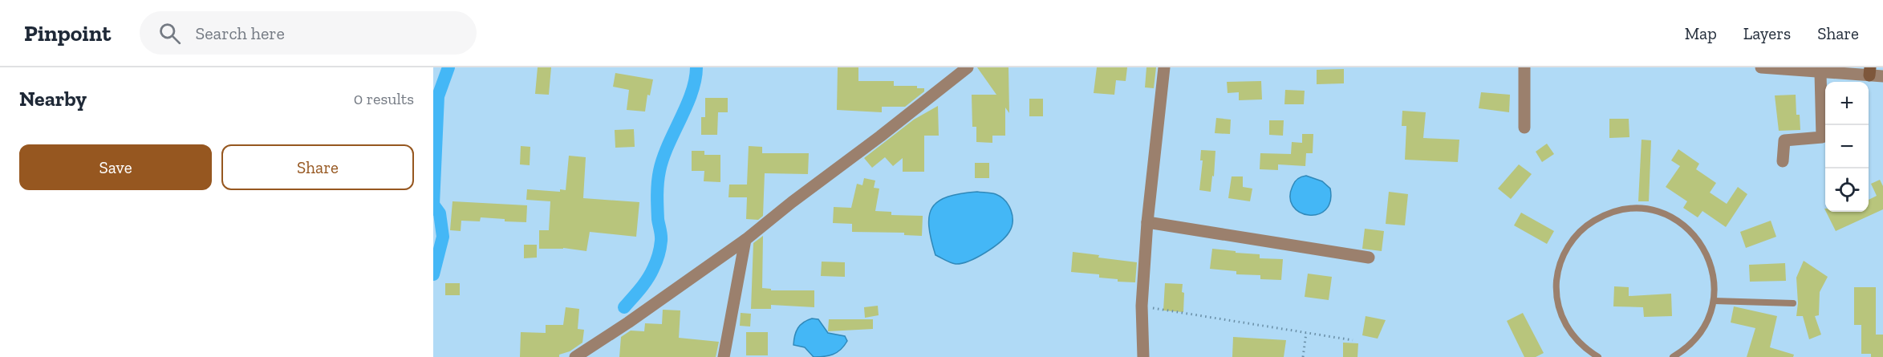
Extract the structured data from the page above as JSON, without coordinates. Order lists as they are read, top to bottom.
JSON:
{
  "page": {
    "header": "Pinpoint",
    "search": "Search here",
    "nav": ["Map", "Layers", "Share"],
    "heading": ["Nearby", "0 results"],
    "map_buttons": ["+", "−"],
    "buttons": ["Save", "Share"]
  }
}
